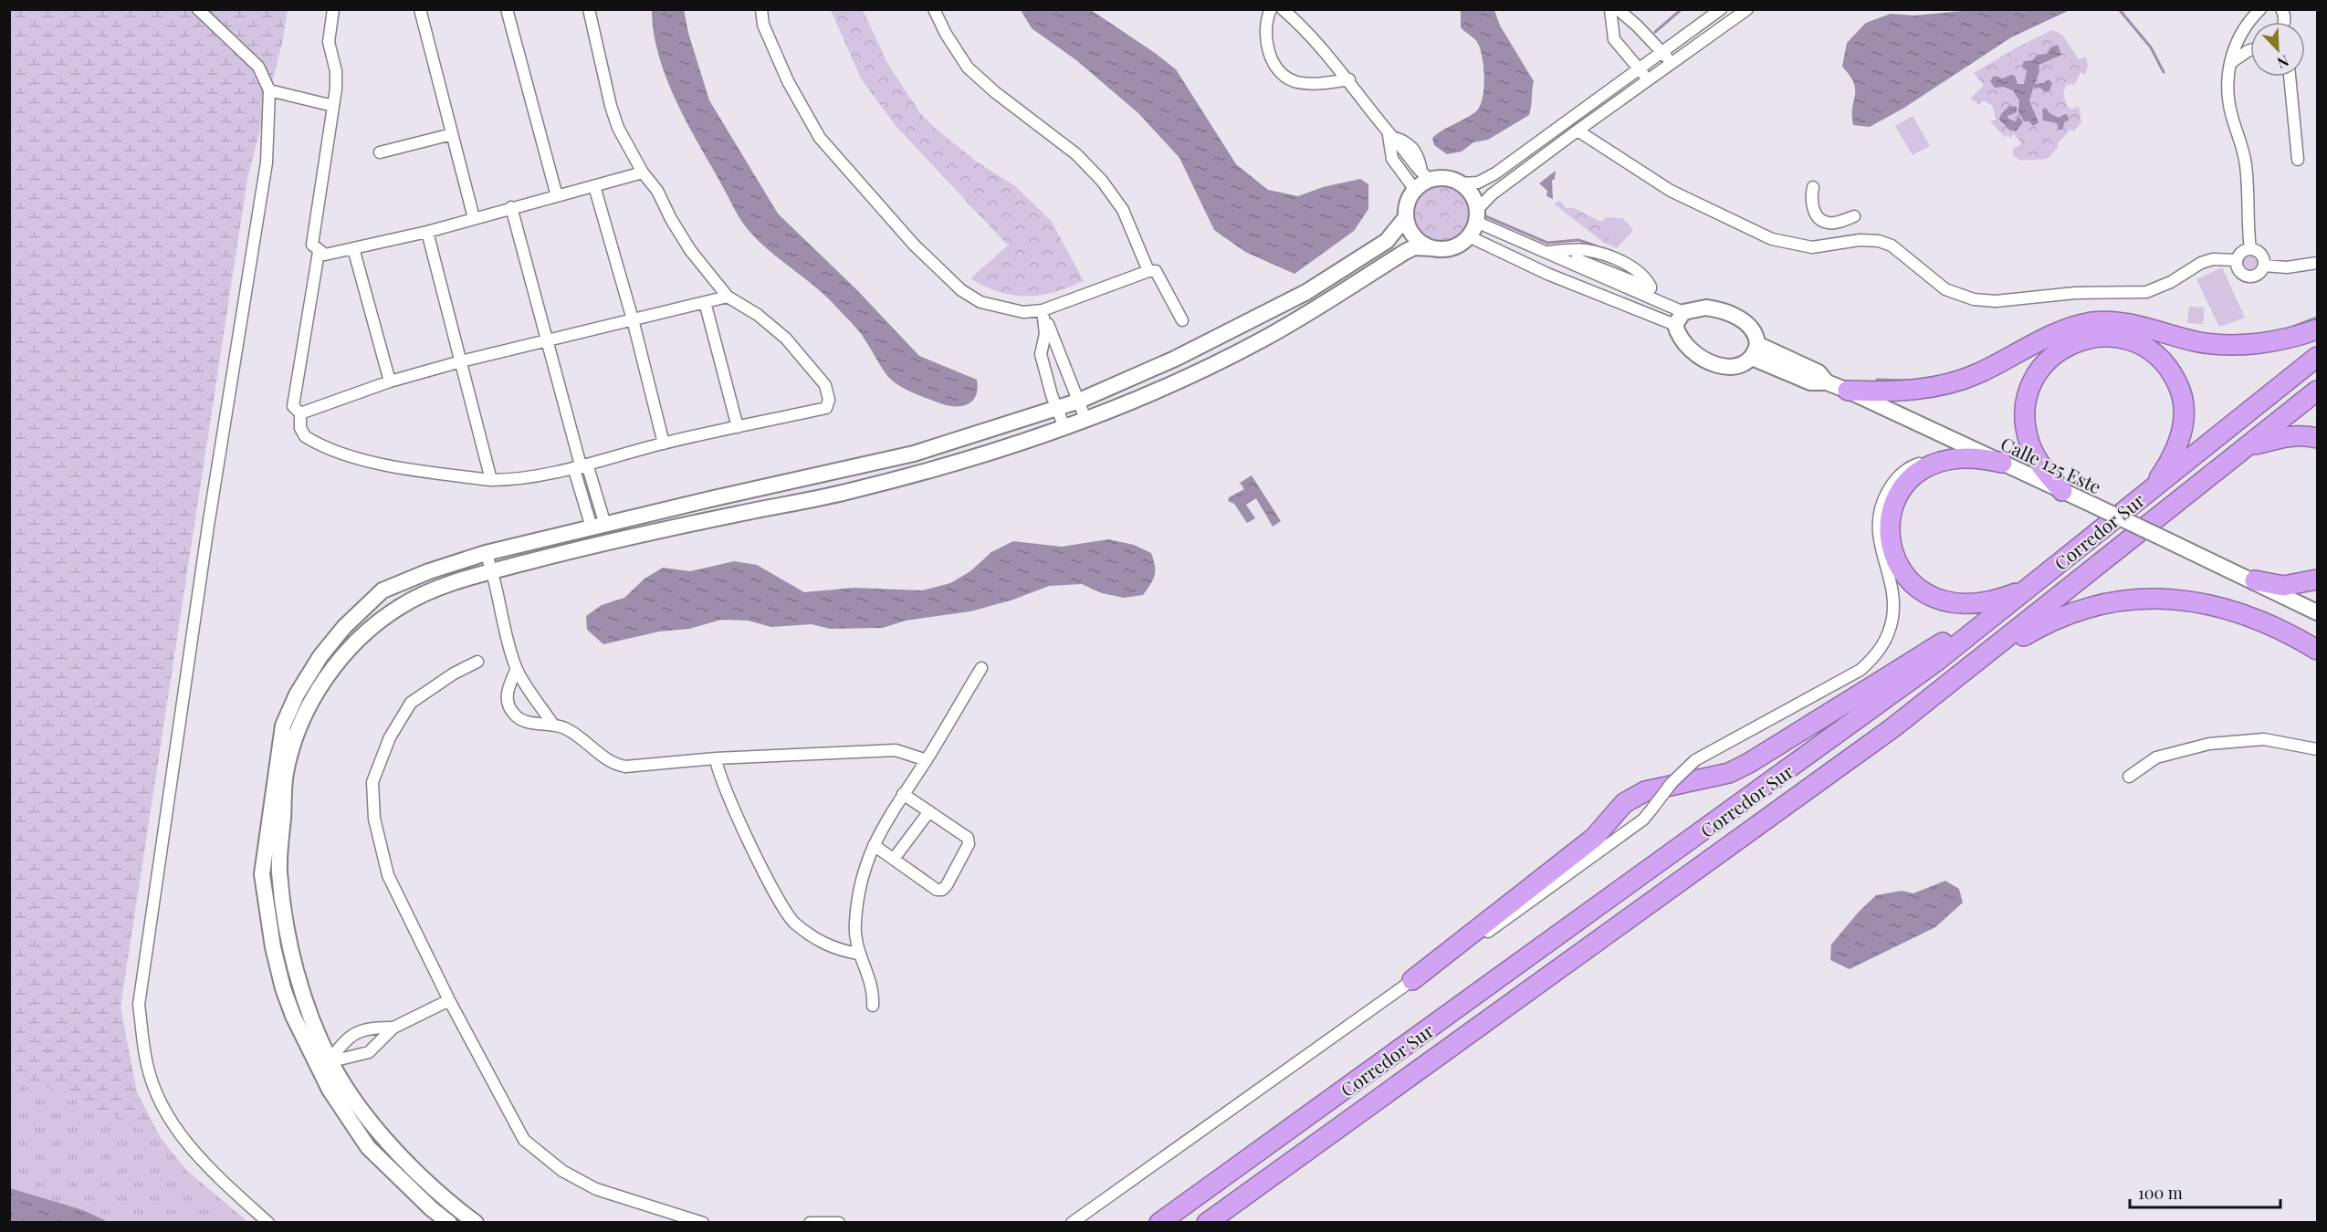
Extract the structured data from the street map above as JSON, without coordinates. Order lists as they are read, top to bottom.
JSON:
{
  "streets": {
    "highway": ["Corredor Sur"],
    "street": ["Calle 125 Este"]
  },
  "scale_bar": "100 m",
  "north": "bottom right"
}
